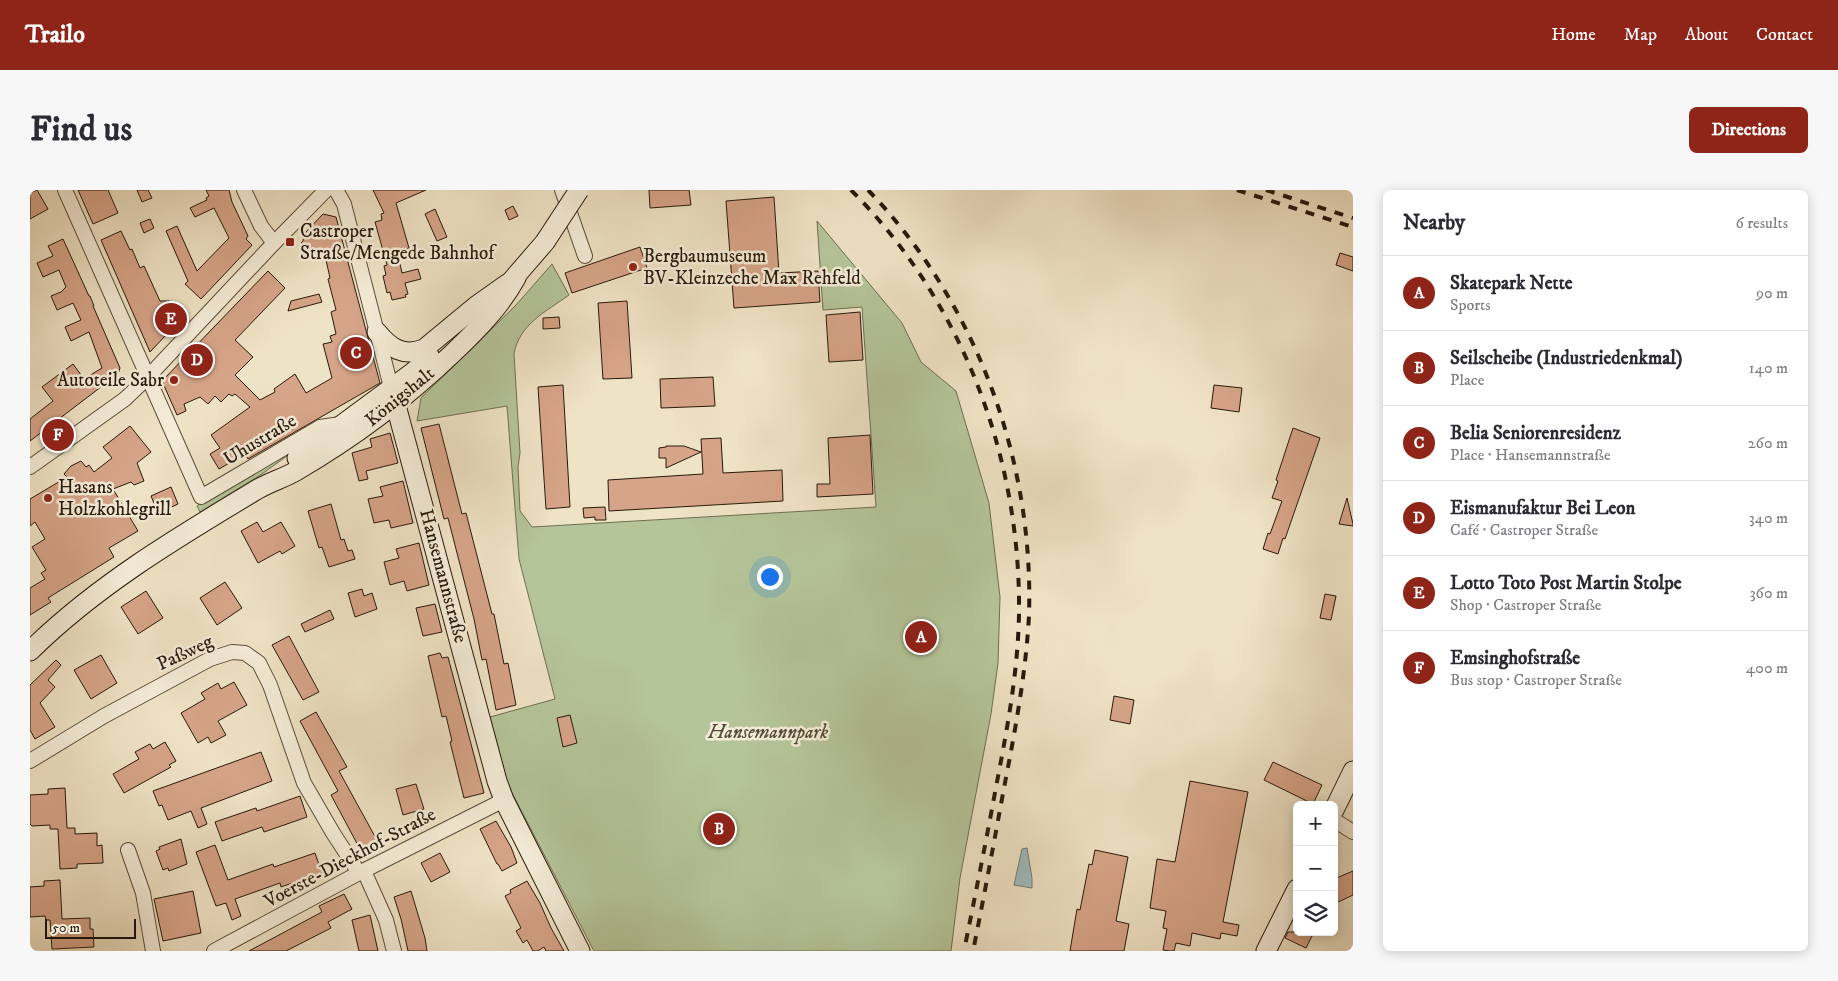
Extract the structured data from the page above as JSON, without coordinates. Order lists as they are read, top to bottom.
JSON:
{
  "streets": {
    "main road": ["Königshalt", "Hansemannstraße"],
    "street": ["Uhustraße", "Paßweg", "Voerste-Dieckhof-Straße"]
  },
  "crossings": [
    ["Königshalt", "Uhustraße"],
    ["Königshalt", "Hansemannstraße"],
    ["Hansemannstraße", "Voerste-Dieckhof-Straße"],
    ["Paßweg", "Voerste-Dieckhof-Straße"]
  ],
  "parks": ["Hansemannpark"],
  "places": {
    "transit": ["Castroper Straße/Mengede Bahnhof"],
    "other": ["Bergbaumuseum BV-Kleinzeche Max Rehfeld", "Autoteile Sabr", "Hasans Holzkohlegrill"]
  },
  "scale_bar": "50 m",
  "page": {
    "header": "Trailo",
    "nav": [
      "Home",
      "Map",
      "About",
      "Contact"
    ],
    "buttons": "Directions",
    "title": "Find us",
    "heading": ["Nearby", "6 results"],
    "list": [
      {
        "mark": "A",
        "name": "Skatepark Nette",
        "note": "Sports",
        "value": "90 m"
      },
      {
        "mark": "B",
        "name": "Seilscheibe (Industriedenkmal)",
        "note": "Place",
        "value": "140 m"
      },
      {
        "mark": "C",
        "name": "Belia Seniorenresidenz",
        "note": "Place · Hansemannstraße",
        "value": "260 m"
      },
      {
        "mark": "D",
        "name": "Eismanufaktur Bei Leon",
        "note": "Café · Castroper Straße",
        "value": "340 m"
      },
      {
        "mark": "E",
        "name": "Lotto Toto Post Martin Stolpe",
        "note": "Shop · Castroper Straße",
        "value": "360 m"
      },
      {
        "mark": "F",
        "name": "Emsinghofstraße",
        "note": "Bus stop · Castroper Straße",
        "value": "400 m"
      }
    ],
    "pins": [
      "E",
      "C",
      "D",
      "F",
      "A",
      "B"
    ],
    "map_buttons": ["+", "−"],
    "scale": "50 m"
  }
}
